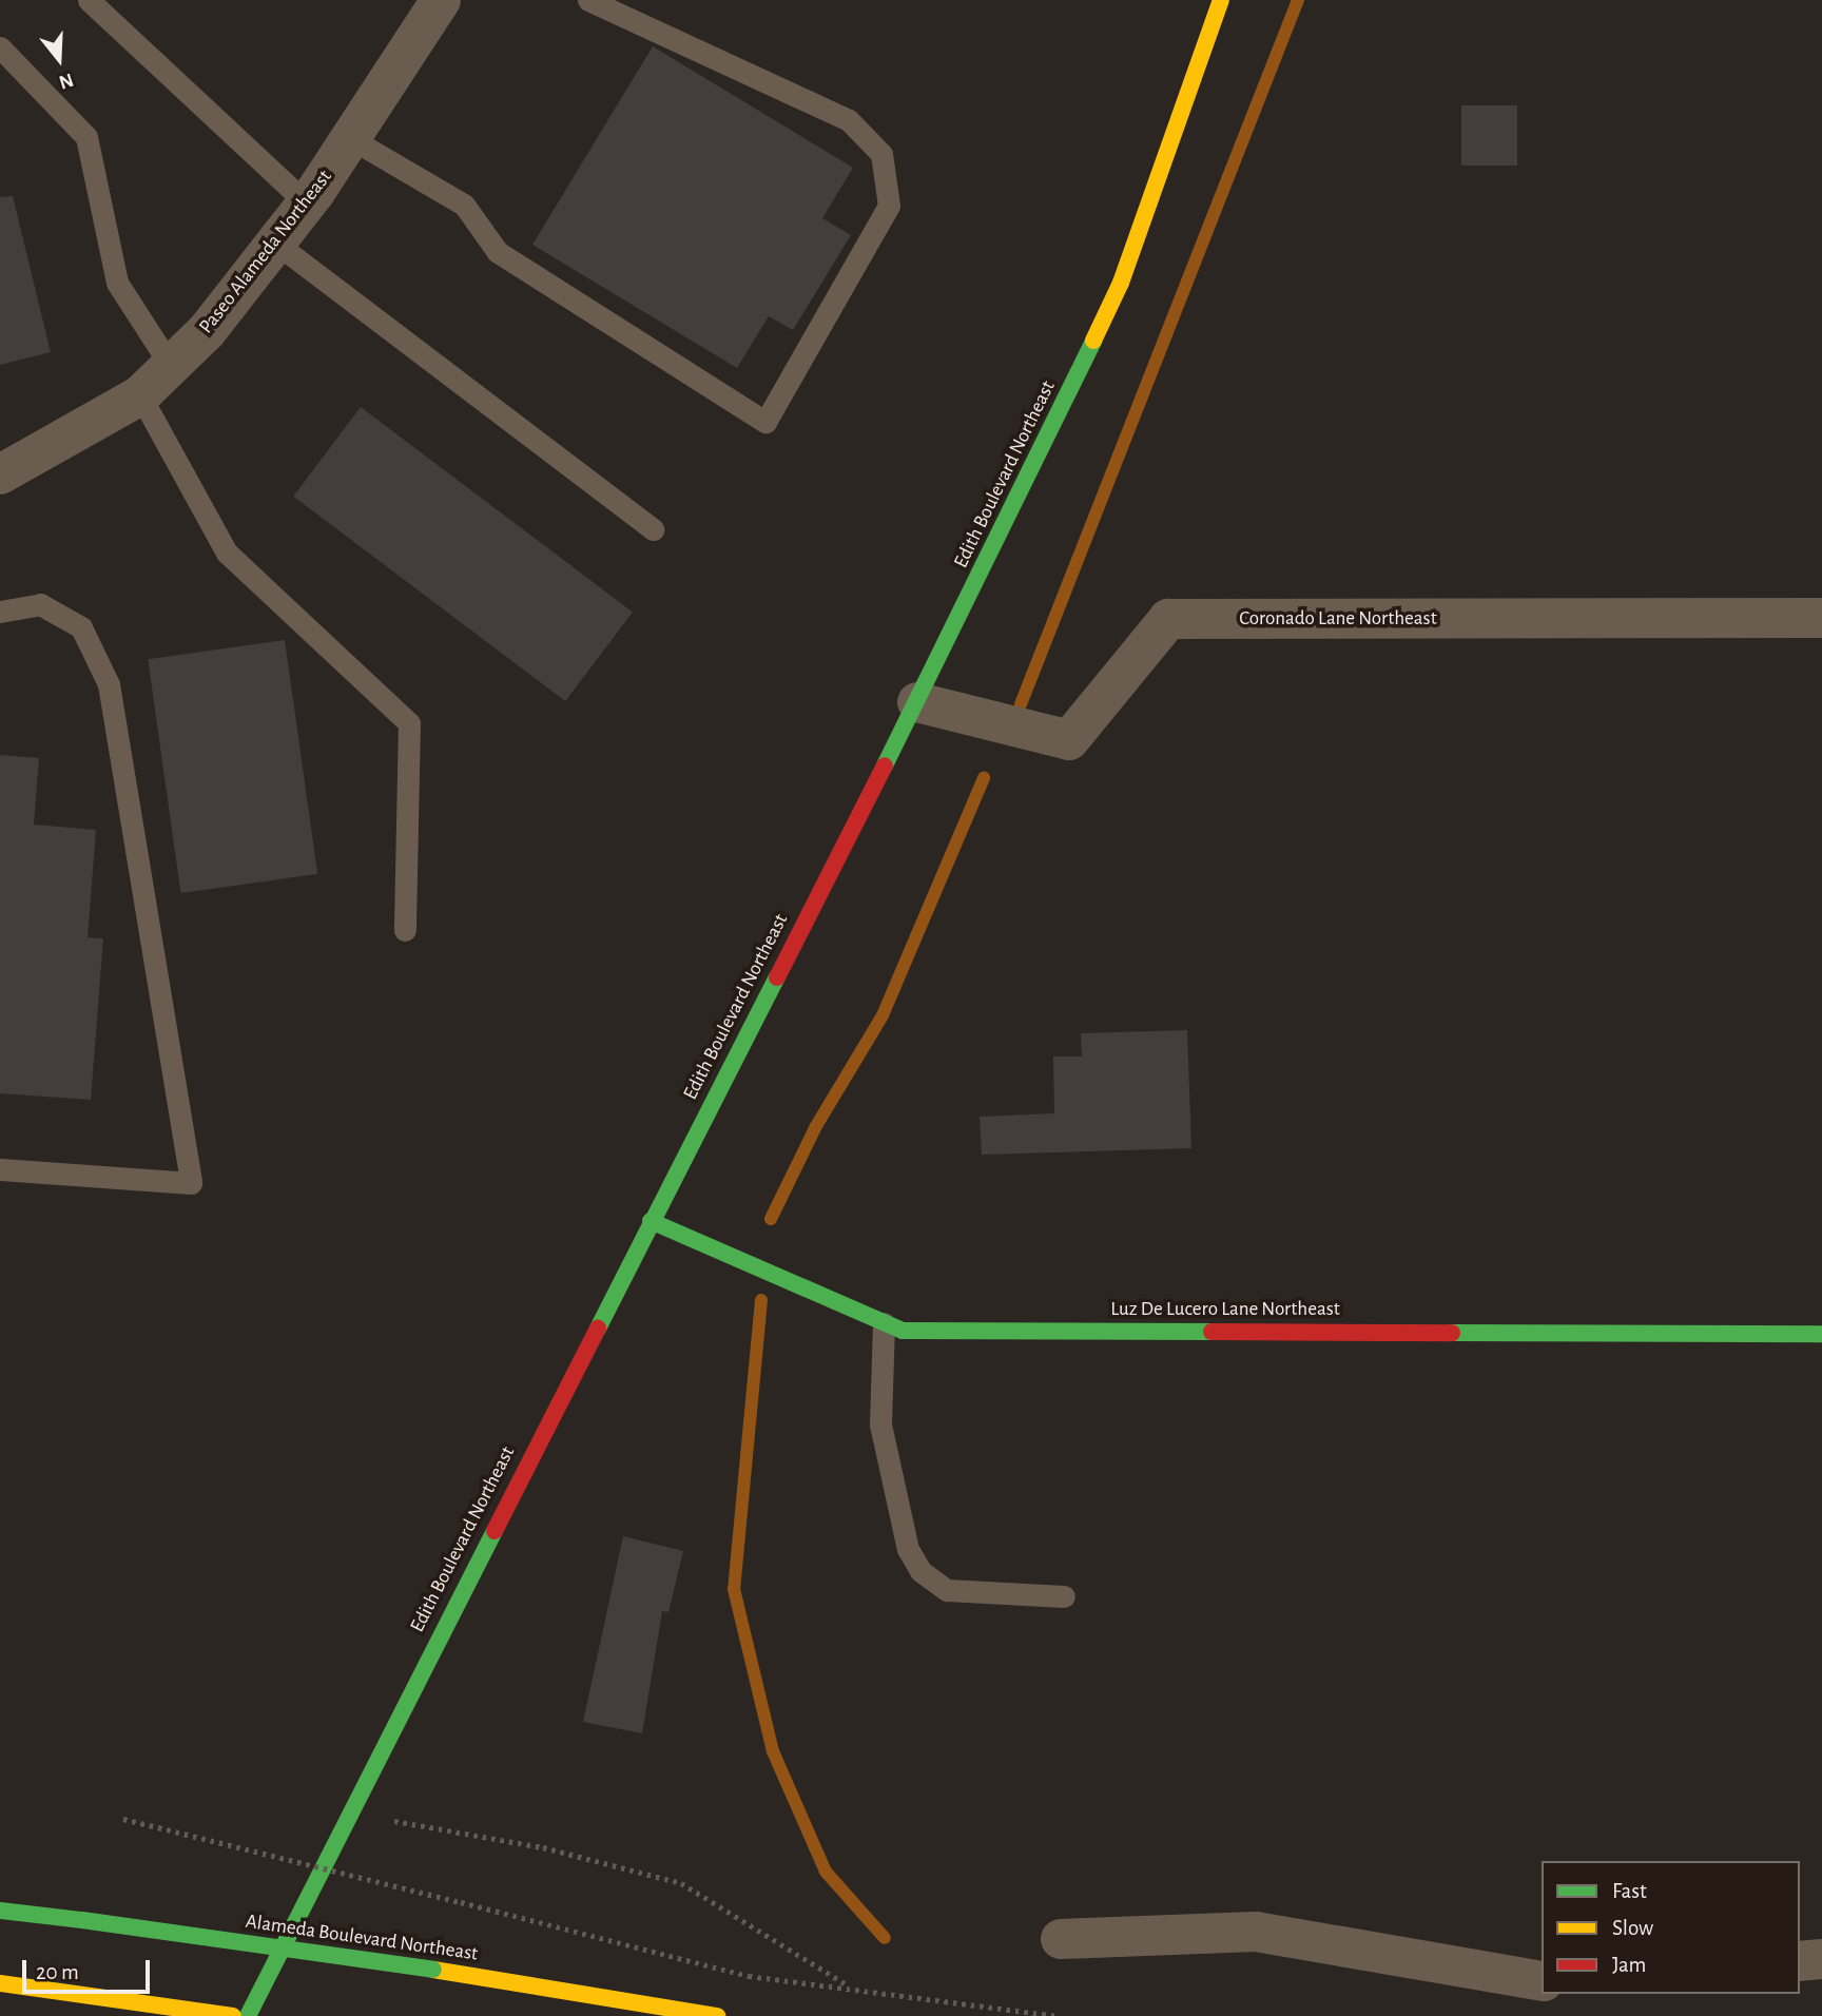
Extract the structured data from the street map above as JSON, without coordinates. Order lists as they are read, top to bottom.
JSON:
{
  "streets": {
    "street": [
      "Paseo Alameda Northeast",
      "Edith Boulevard Northeast",
      "Coronado Lane Northeast",
      "Luz De Lucero Lane Northeast",
      "Alameda Boulevard Northeast"
    ]
  },
  "crossings": [
    ["Edith Boulevard Northeast", "Coronado Lane Northeast"],
    ["Edith Boulevard Northeast", "Luz De Lucero Lane Northeast"]
  ],
  "legend": ["Fast", "Slow", "Jam"],
  "scale_bar": "20 m",
  "north": "bottom"
}
